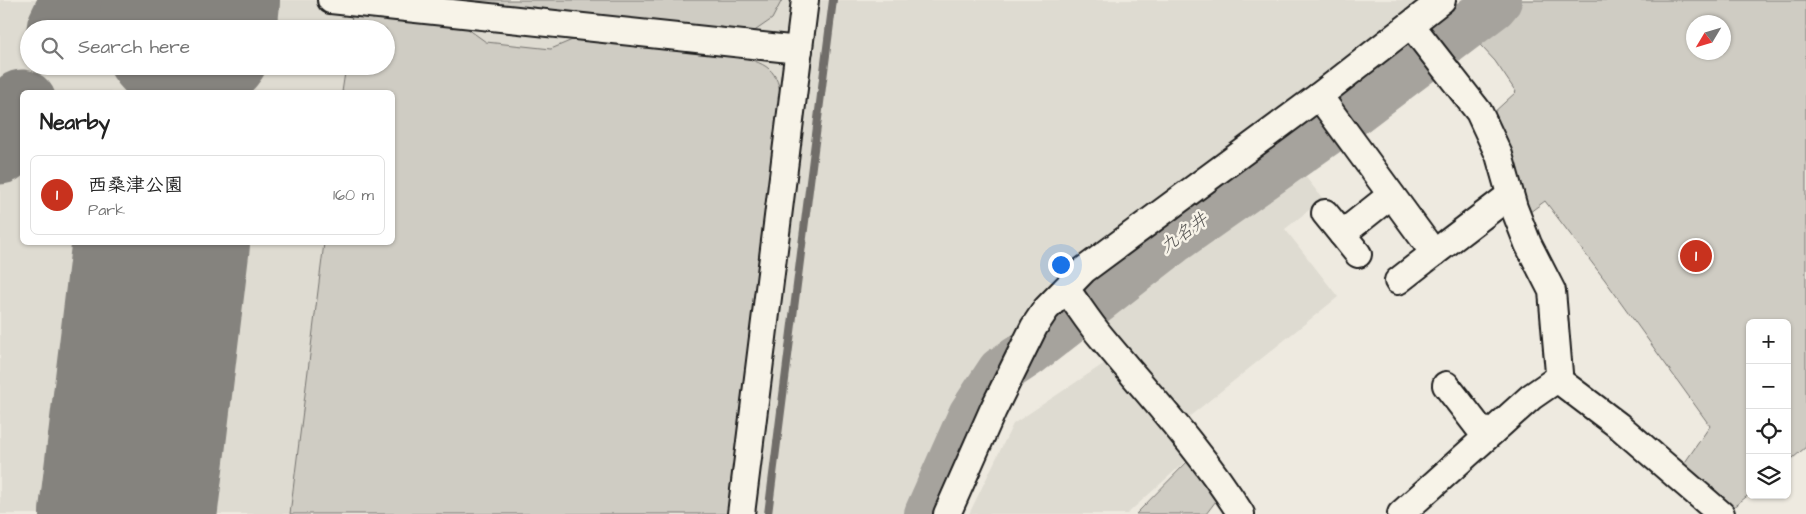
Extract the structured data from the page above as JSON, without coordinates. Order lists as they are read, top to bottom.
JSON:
{
  "water": ["九名井"],
  "north": "bottom left",
  "page": {
    "search": "Search here",
    "heading": "Nearby",
    "list": [
      {
        "mark": "1",
        "name": "西桑津公園",
        "note": "Park",
        "value": "160 m"
      }
    ],
    "pins": "1",
    "map_buttons": ["+", "−"]
  }
}
